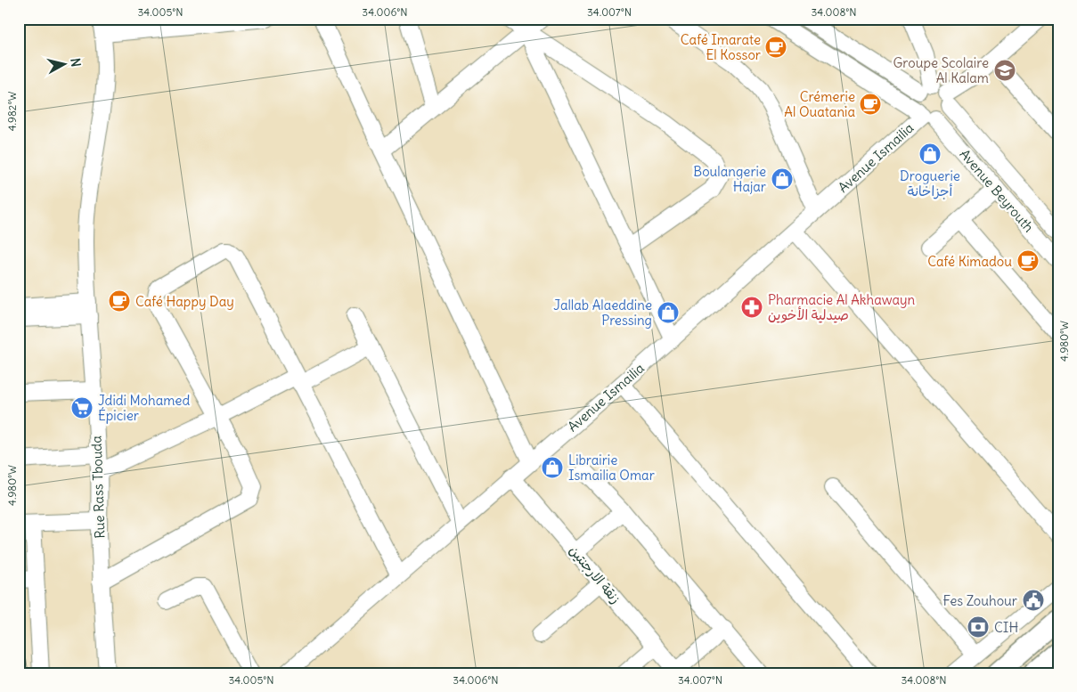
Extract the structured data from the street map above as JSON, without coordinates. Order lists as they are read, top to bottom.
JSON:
{
  "streets": {
    "street": [
      "Avenue Ismailia",
      "Avenue Beyrouth",
      "Rue Rass Tbouda",
      "زنقة الارجنتين"
    ]
  },
  "crossings": [
    ["Avenue Ismailia", "Avenue Beyrouth"],
    ["Avenue Ismailia", "زنقة الارجنتين"]
  ],
  "places": {
    "cafe": [
      "Café Imarate El Kossor",
      "Crémerie Al Ouatania",
      "Café Kimadou",
      "Café Happy Day"
    ],
    "school or university": ["Groupe Scolaire Al Kalam"],
    "shop": [
      "Droguerie أجزاخانة",
      "Boulangerie Hajar",
      "Jallab Alaeddine Pressing",
      "Librairie Ismailia Omar"
    ],
    "pharmacy": ["Pharmacie Al Akhawayn صيدلية الأخوين"],
    "supermarket": ["Jdidi Mohamed Épicier"],
    "public building": ["Fes Zouhour"],
    "bank": ["CIH"]
  },
  "north": "right",
  "coordinates": [
    "34.005°N",
    "34.006°N",
    "34.007°N",
    "34.008°N",
    "4.982°W",
    "4.980°W"
  ]
}
